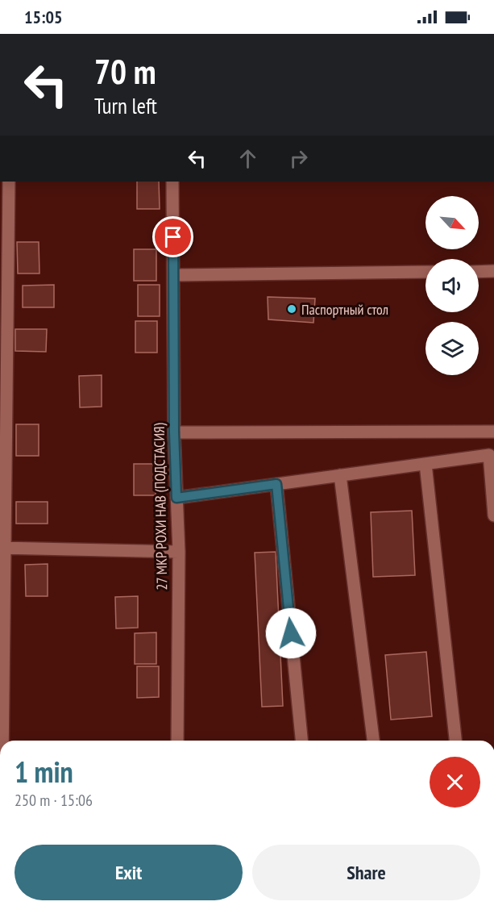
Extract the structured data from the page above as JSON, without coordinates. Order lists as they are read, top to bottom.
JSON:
{
  "streets": {
    "street": ["27 МКР РОХИ НАВ (ПОДСТАСИЯ)"]
  },
  "places": ["Паспортный стол"],
  "north": "bottom right",
  "page": {
    "status": "15:05",
    "turn": ["70 m", "Turn left"],
    "heading": ["1 min", "250 m · 15:06"],
    "buttons": ["Exit", "Share"]
  }
}
